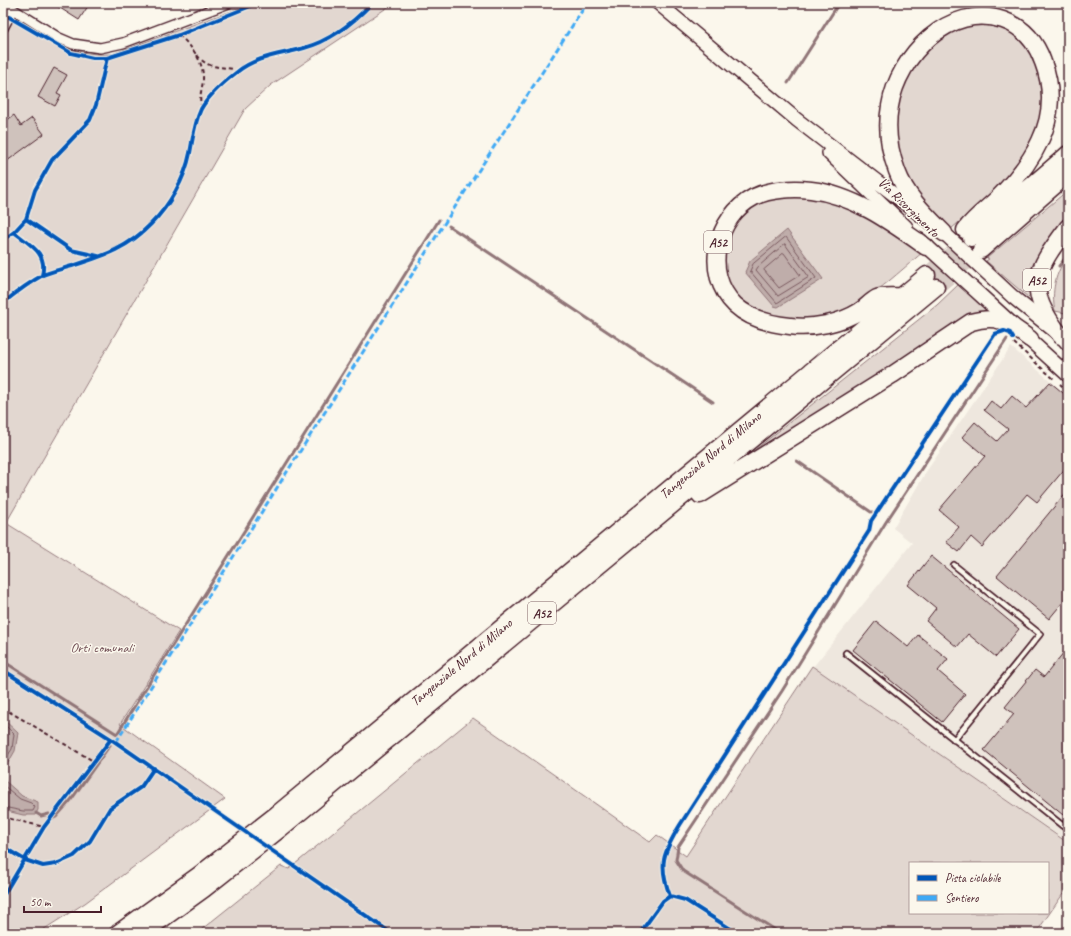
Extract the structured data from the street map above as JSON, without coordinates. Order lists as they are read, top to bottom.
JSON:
{
  "streets": {
    "highway": ["A52", "Tangenziale Nord di Milano"],
    "street": ["Via Risorgimento"]
  },
  "crossings": [
    ["Via Risorgimento", "A52"],
    ["A52", "Tangenziale Nord di Milano"]
  ],
  "parks": ["Orti comunali"],
  "legend": ["Pista ciclabile", "Sentiero"],
  "scale_bar": "50 m"
}
